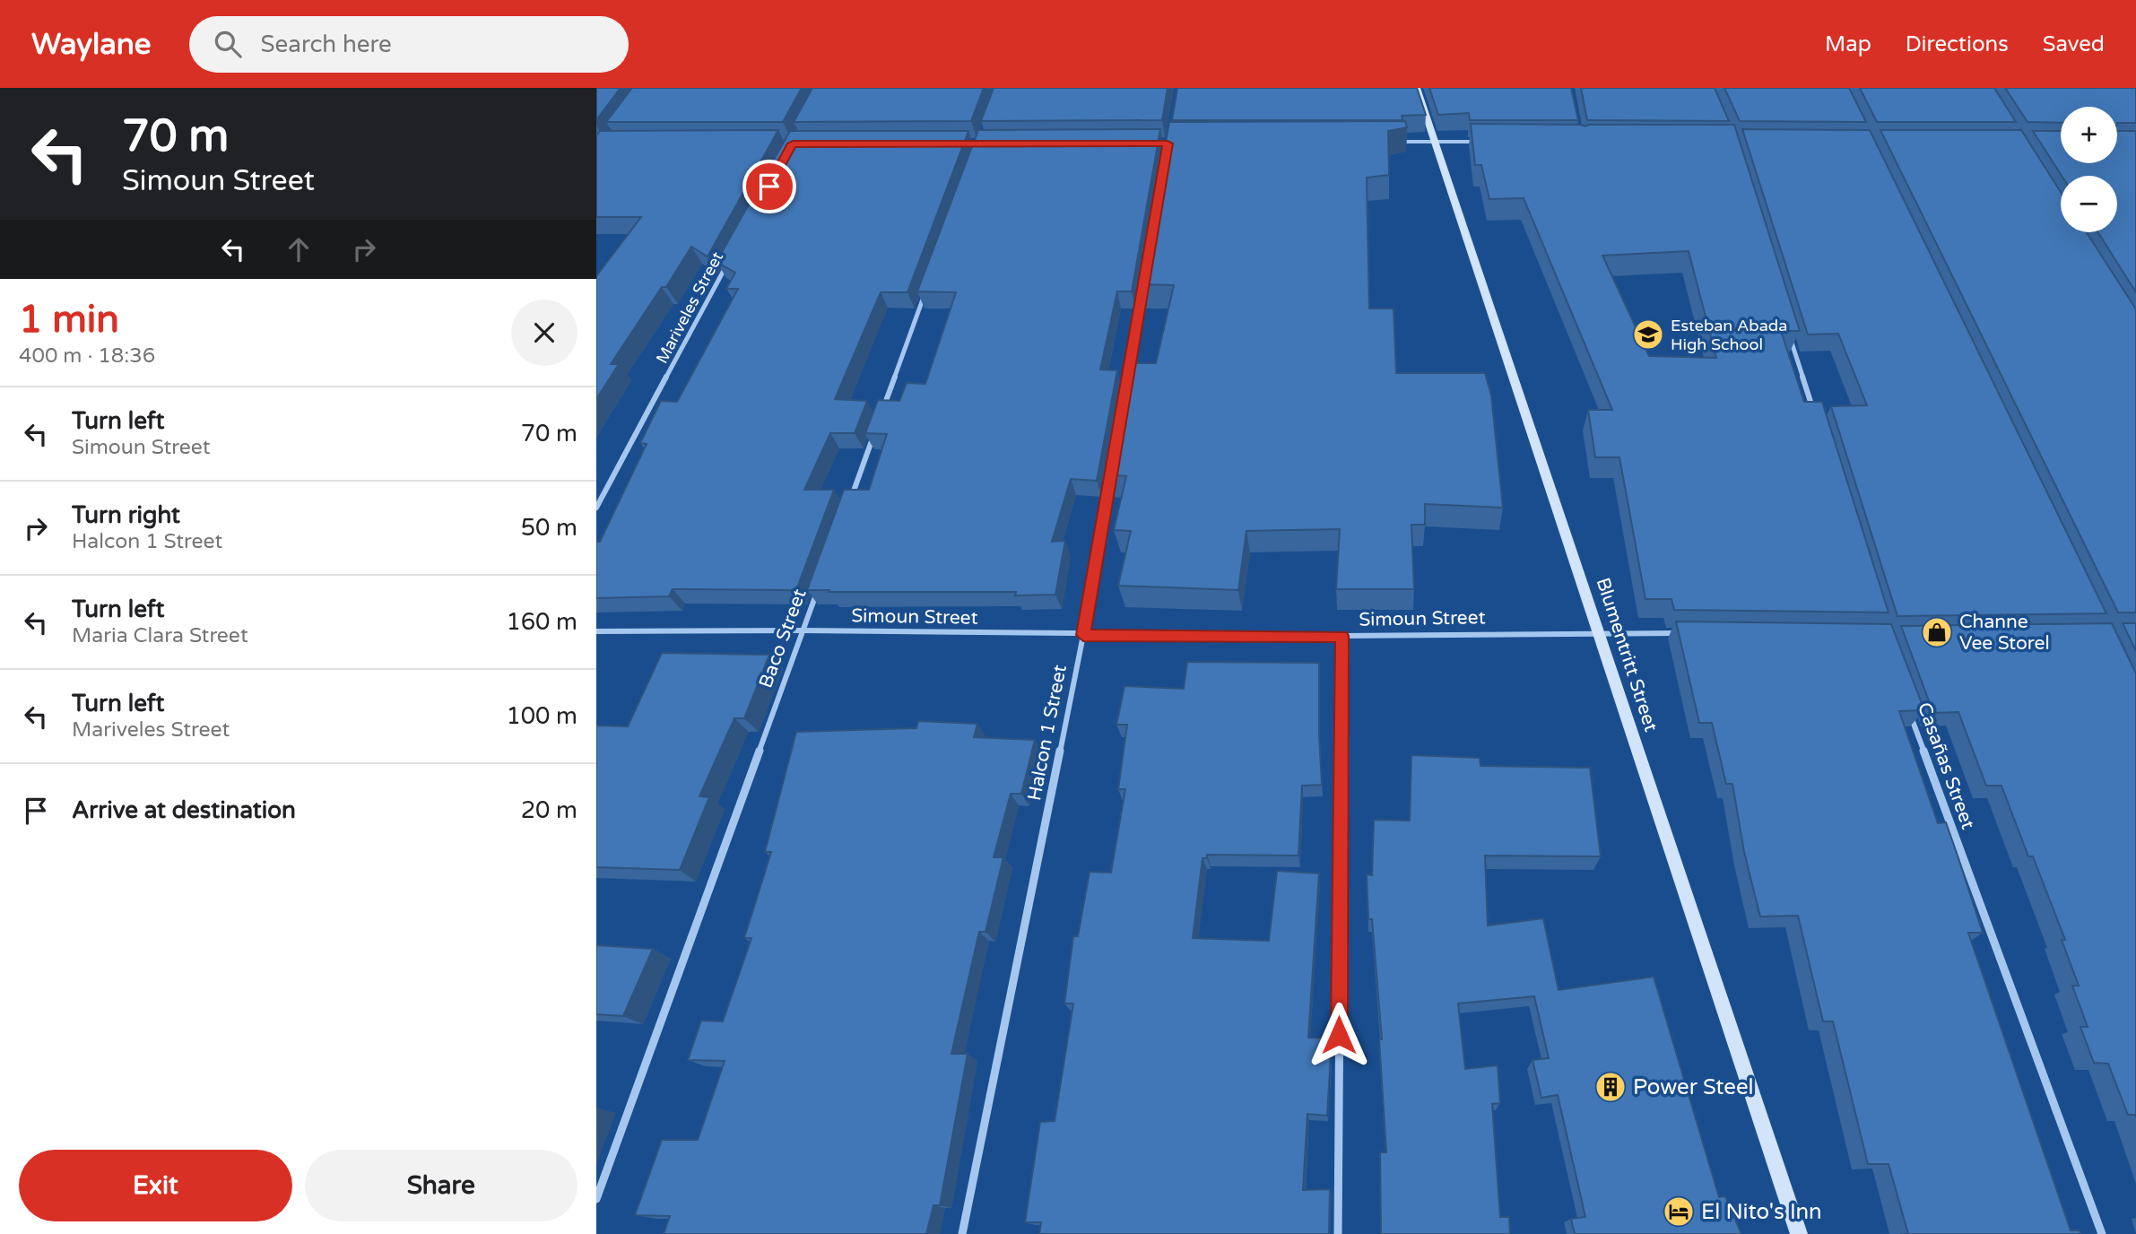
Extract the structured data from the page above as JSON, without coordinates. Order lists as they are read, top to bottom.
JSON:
{
  "streets": {
    "main road": ["Blumentritt Street"],
    "street": [
      "Mariveles Street",
      "Simoun Street",
      "Baco Street",
      "Halcon 1 Street",
      "Casañas Street"
    ]
  },
  "crossings": [
    ["Simoun Street", "Baco Street"],
    ["Simoun Street", "Blumentritt Street"],
    ["Simoun Street", "Halcon 1 Street"]
  ],
  "places": {
    "school or university": ["Esteban Abada High School"],
    "shop": ["Channe Vee Storel"],
    "building": ["Power Steel"],
    "hotel": ["El Nito's Inn"]
  },
  "page": {
    "header": "Waylane",
    "search": "Search here",
    "nav": ["Map", "Directions", "Saved"],
    "turn": ["70 m", "Simoun Street"],
    "map_buttons": ["+", "−"],
    "heading": ["1 min", "400 m · 18:36"],
    "list": [
      {
        "name": "Turn left",
        "note": "Simoun Street",
        "value": "70 m"
      },
      {
        "name": "Turn right",
        "note": "Halcon 1 Street",
        "value": "50 m"
      },
      {
        "name": "Turn left",
        "note": "Maria Clara Street",
        "value": "160 m"
      },
      {
        "name": "Turn left",
        "note": "Mariveles Street",
        "value": "100 m"
      },
      {
        "name": "Arrive at destination",
        "value": "20 m"
      }
    ],
    "buttons": ["Exit", "Share"]
  }
}
